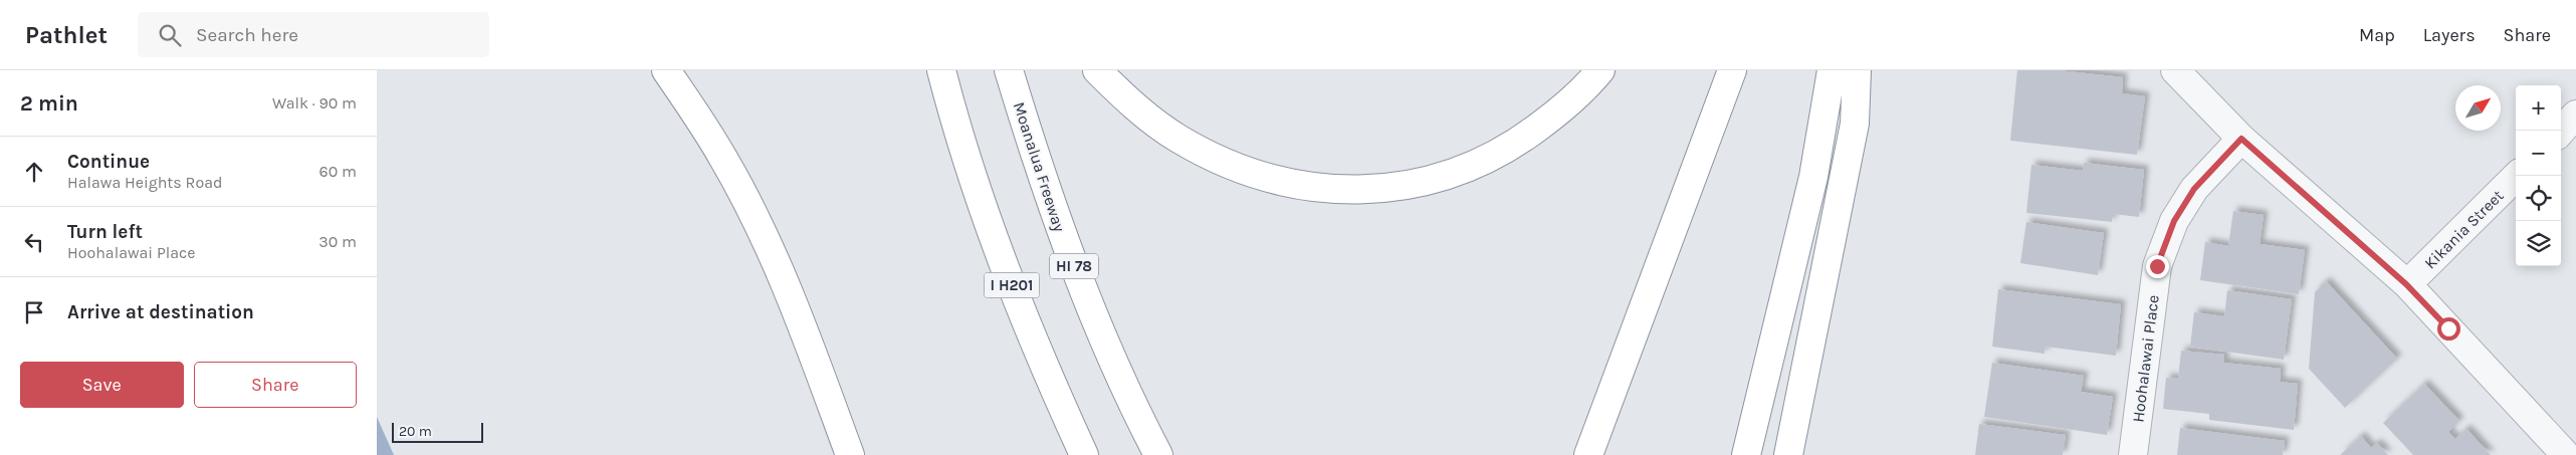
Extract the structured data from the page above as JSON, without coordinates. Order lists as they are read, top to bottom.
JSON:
{
  "streets": {
    "highway": ["Moanalua Freeway", "HI 78", "I H201"],
    "street": ["Kikania Street", "Hoohalawai Place"]
  },
  "scale_bar": "20 m",
  "north": "top right",
  "page": {
    "header": "Pathlet",
    "search": "Search here",
    "nav": ["Map", "Layers", "Share"],
    "heading": ["2 min", "Walk · 90 m"],
    "map_buttons": ["+", "−"],
    "list": [
      ["Continue", "Halawa Heights Road", "60 m"],
      ["Turn left", "Hoohalawai Place", "30 m"],
      "Arrive at destination"
    ],
    "buttons": ["Save", "Share"],
    "scale": "20 m"
  }
}
